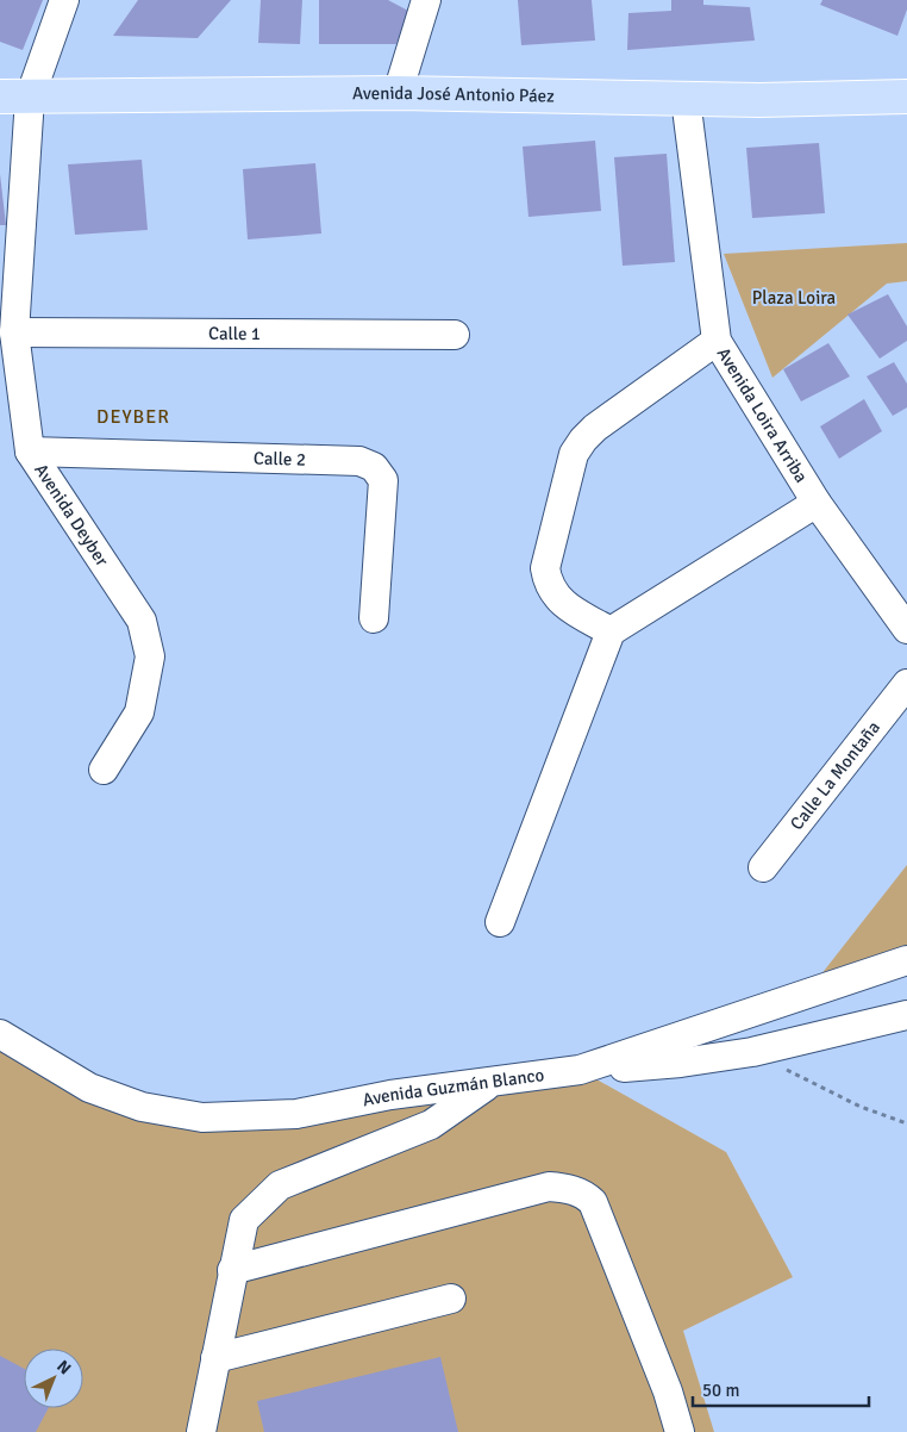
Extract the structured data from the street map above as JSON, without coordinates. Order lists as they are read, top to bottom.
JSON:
{
  "streets": {
    "main road": ["Avenida José Antonio Páez"],
    "street": [
      "Calle 1",
      "Avenida Loira Arriba",
      "Calle 2",
      "Avenida Deyber",
      "Calle La Montaña",
      "Avenida Guzmán Blanco"
    ]
  },
  "crossings": [
    ["Avenida José Antonio Páez", "Avenida Loira Arriba"],
    ["Avenida José Antonio Páez", "Avenida Deyber"],
    ["Calle 1", "Avenida Deyber"],
    ["Calle 2", "Avenida Deyber"]
  ],
  "districts": ["DEYBER"],
  "parks": ["Plaza Loira"],
  "scale_bar": "50 m",
  "north": "top right"
}
